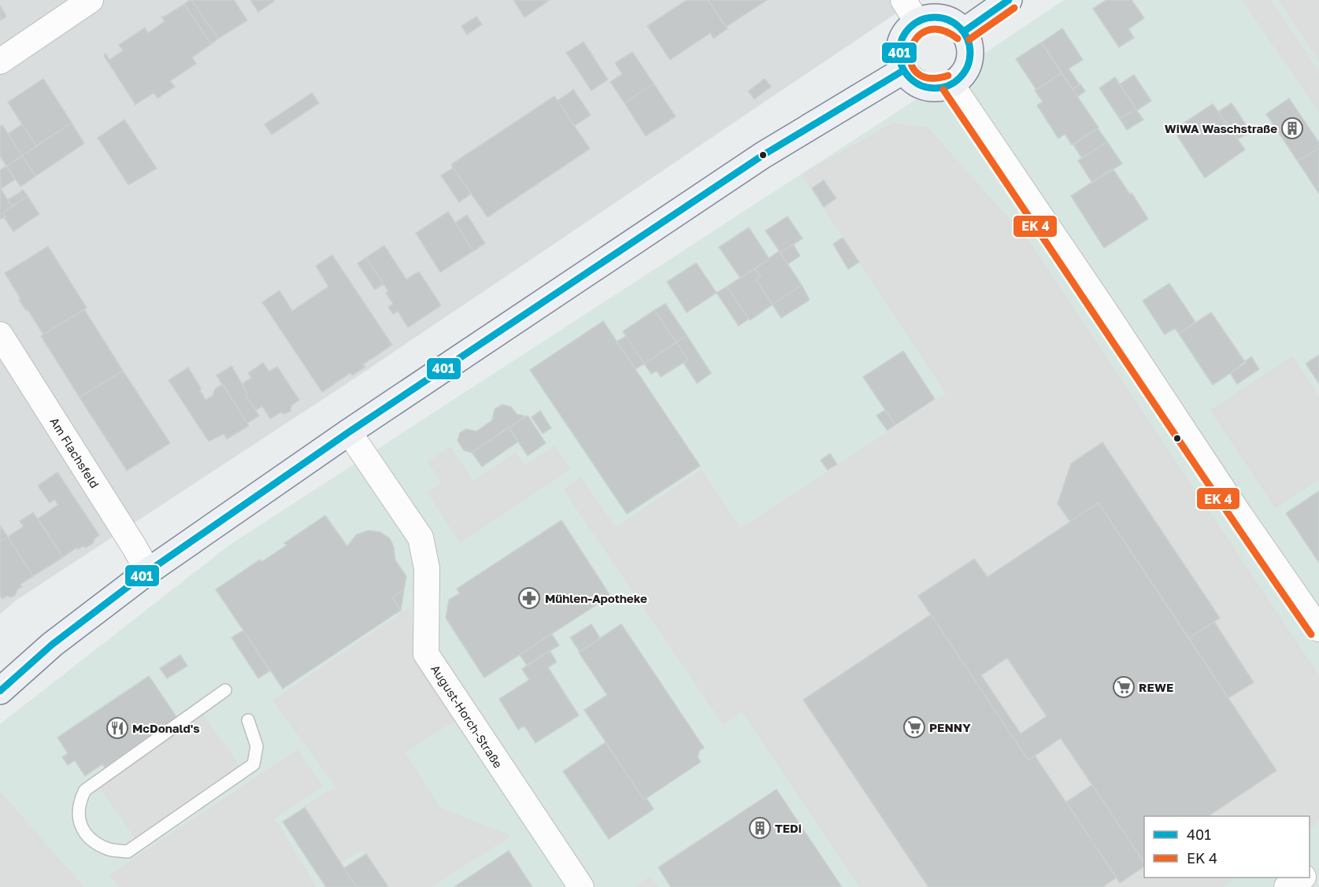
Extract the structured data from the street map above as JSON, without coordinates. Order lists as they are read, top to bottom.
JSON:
{
  "streets": {
    "street": ["Am Flachsfeld", "August-Horch-Straße"]
  },
  "places": {
    "building": ["WiWA Waschstraße", "TEDi"],
    "pharmacy": ["Mühlen-Apotheke"],
    "supermarket": ["REWE", "PENNY"],
    "restaurant": ["McDonald's"]
  },
  "lines": ["transit line 401"],
  "legend": ["401", "EK 4"]
}
